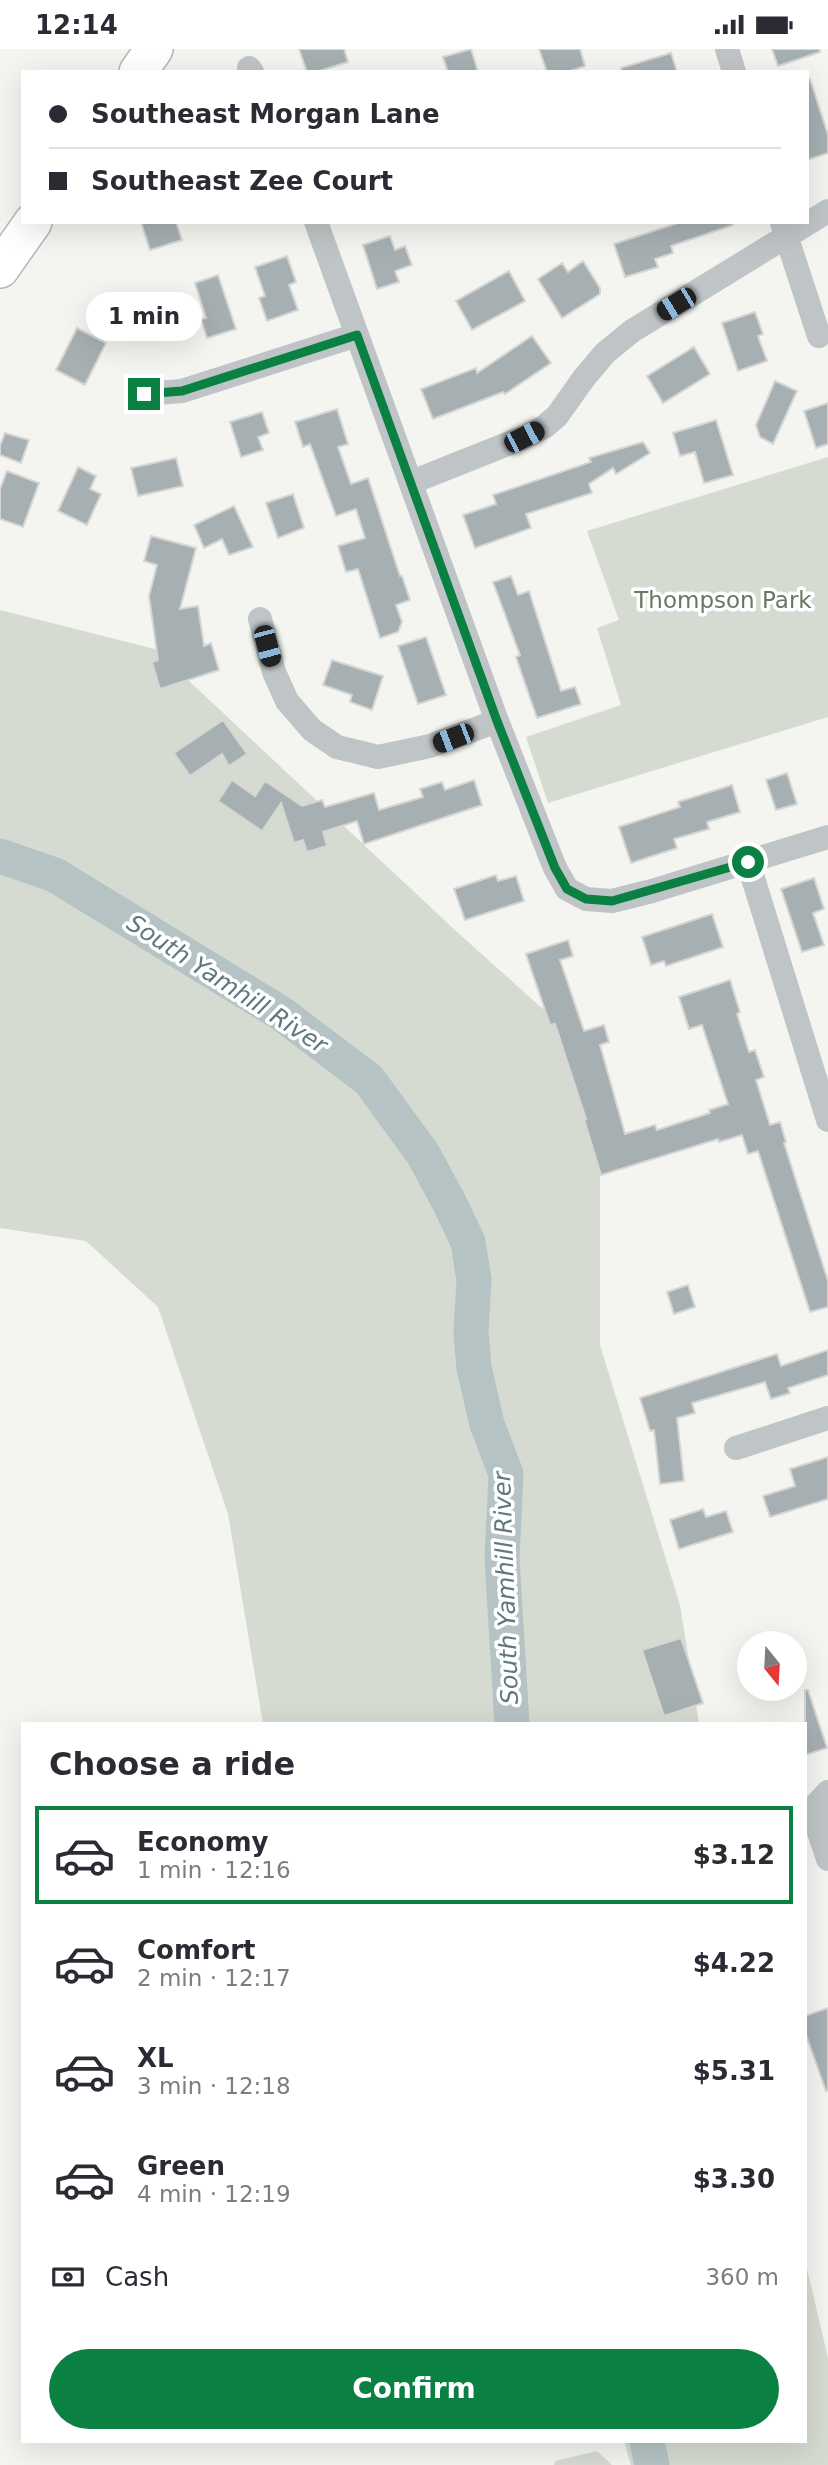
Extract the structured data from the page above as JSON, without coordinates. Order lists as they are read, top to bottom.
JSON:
{
  "water": ["South Yamhill River"],
  "parks": ["Thompson Park"],
  "north": "bottom",
  "page": {
    "status": "12:14",
    "banner": ["Southeast Morgan Lane", "Southeast Zee Court"],
    "bubble": "1 min",
    "heading": "Choose a ride",
    "list": [
      {
        "name": "Economy",
        "note": "1 min · 12:16",
        "value": "$3.12"
      },
      {
        "name": "Comfort",
        "note": "2 min · 12:17",
        "value": "$4.22"
      },
      {
        "name": "XL",
        "note": "3 min · 12:18",
        "value": "$5.31"
      },
      {
        "name": "Green",
        "note": "4 min · 12:19",
        "value": "$3.30"
      }
    ],
    "pay": ["Cash", "360 m"],
    "buttons": "Confirm"
  }
}
